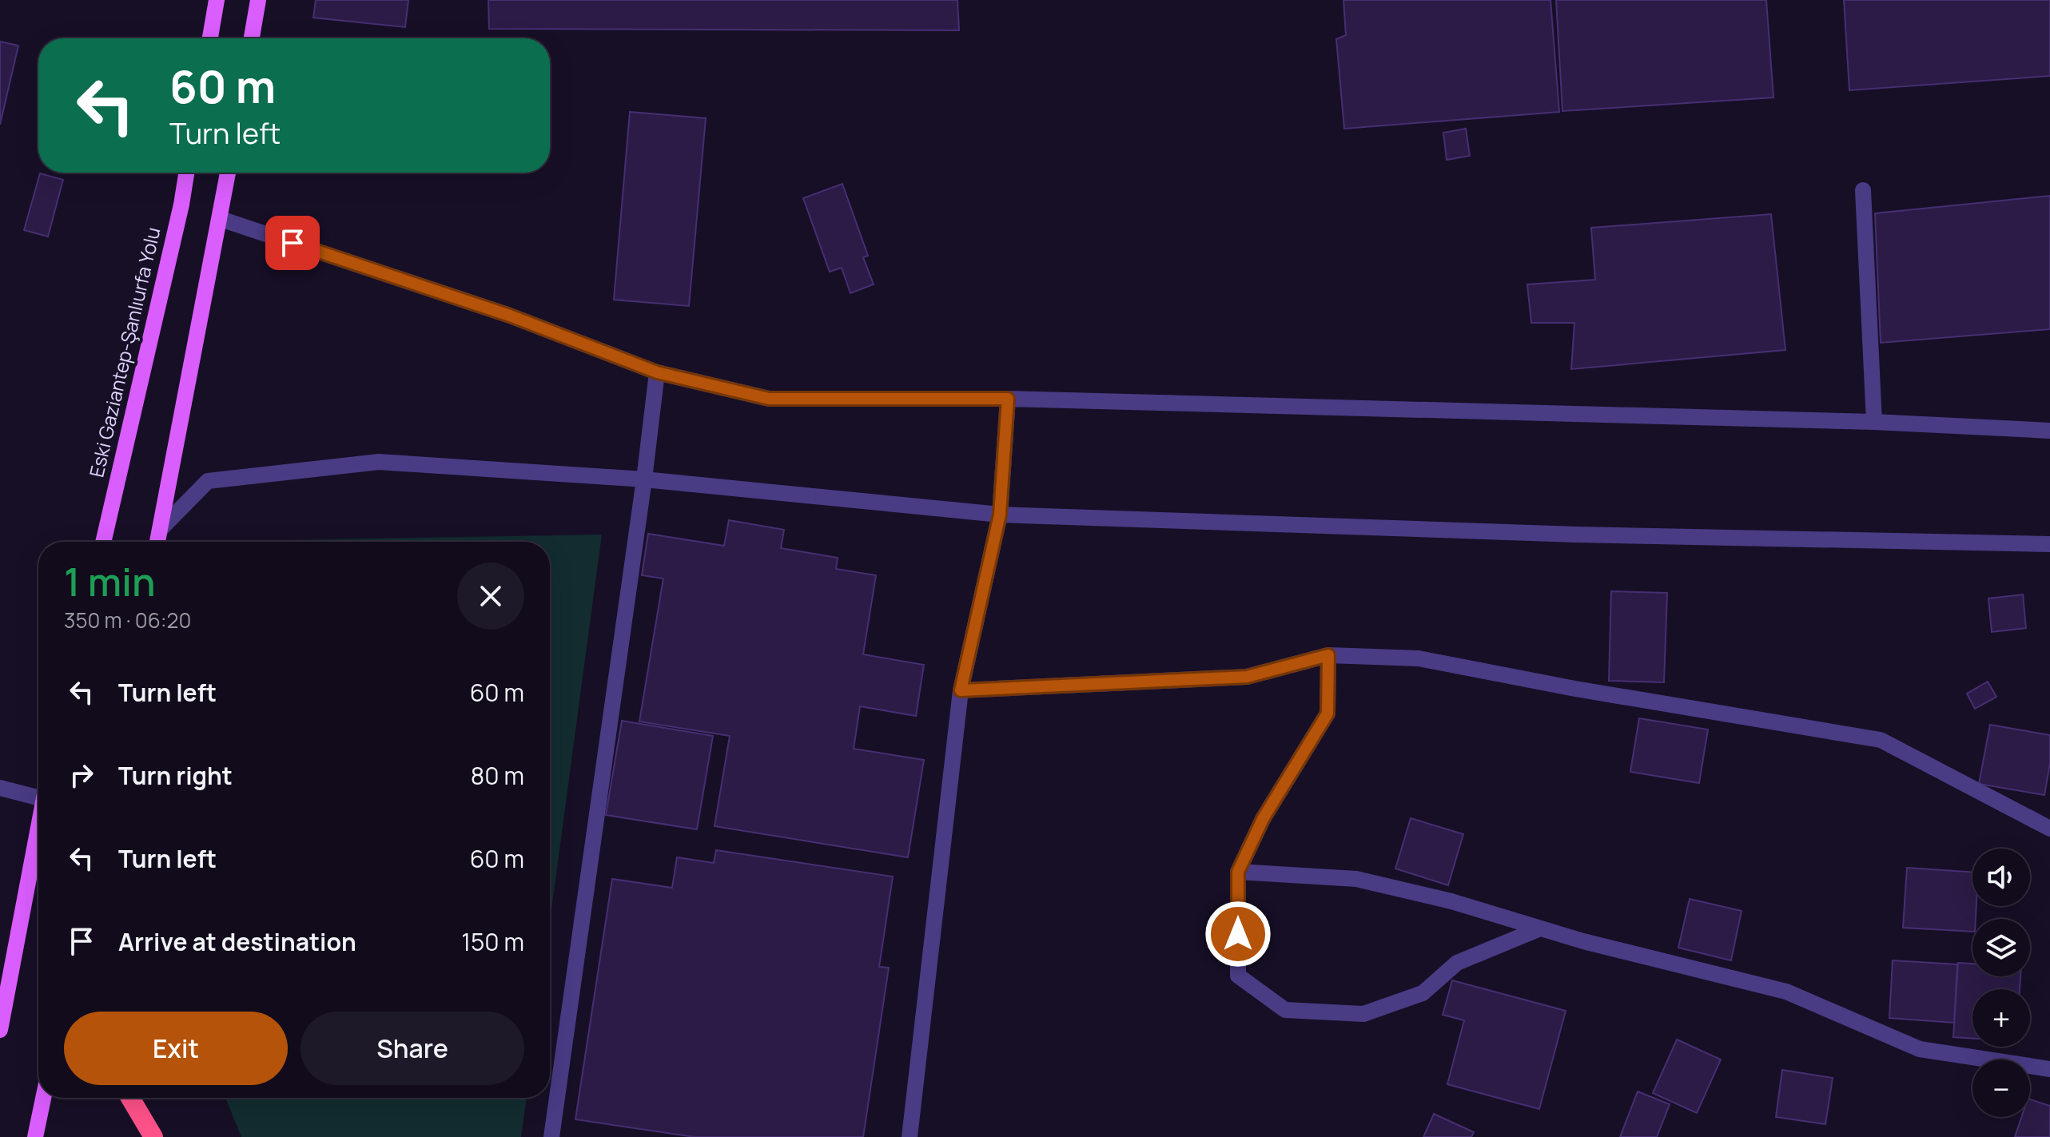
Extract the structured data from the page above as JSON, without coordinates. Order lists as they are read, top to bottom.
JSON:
{
  "streets": {
    "main road": ["Eski Gaziantep-Şanlıurfa Yolu"]
  },
  "page": {
    "turn": ["60 m", "Turn left"],
    "heading": ["1 min", "350 m · 06:20"],
    "list": [
      {
        "name": "Turn left",
        "value": "60 m"
      },
      {
        "name": "Turn right",
        "value": "80 m"
      },
      {
        "name": "Turn left",
        "value": "60 m"
      },
      {
        "name": "Arrive at destination",
        "value": "150 m"
      }
    ],
    "map_buttons": ["+", "−"],
    "buttons": ["Exit", "Share"]
  }
}
